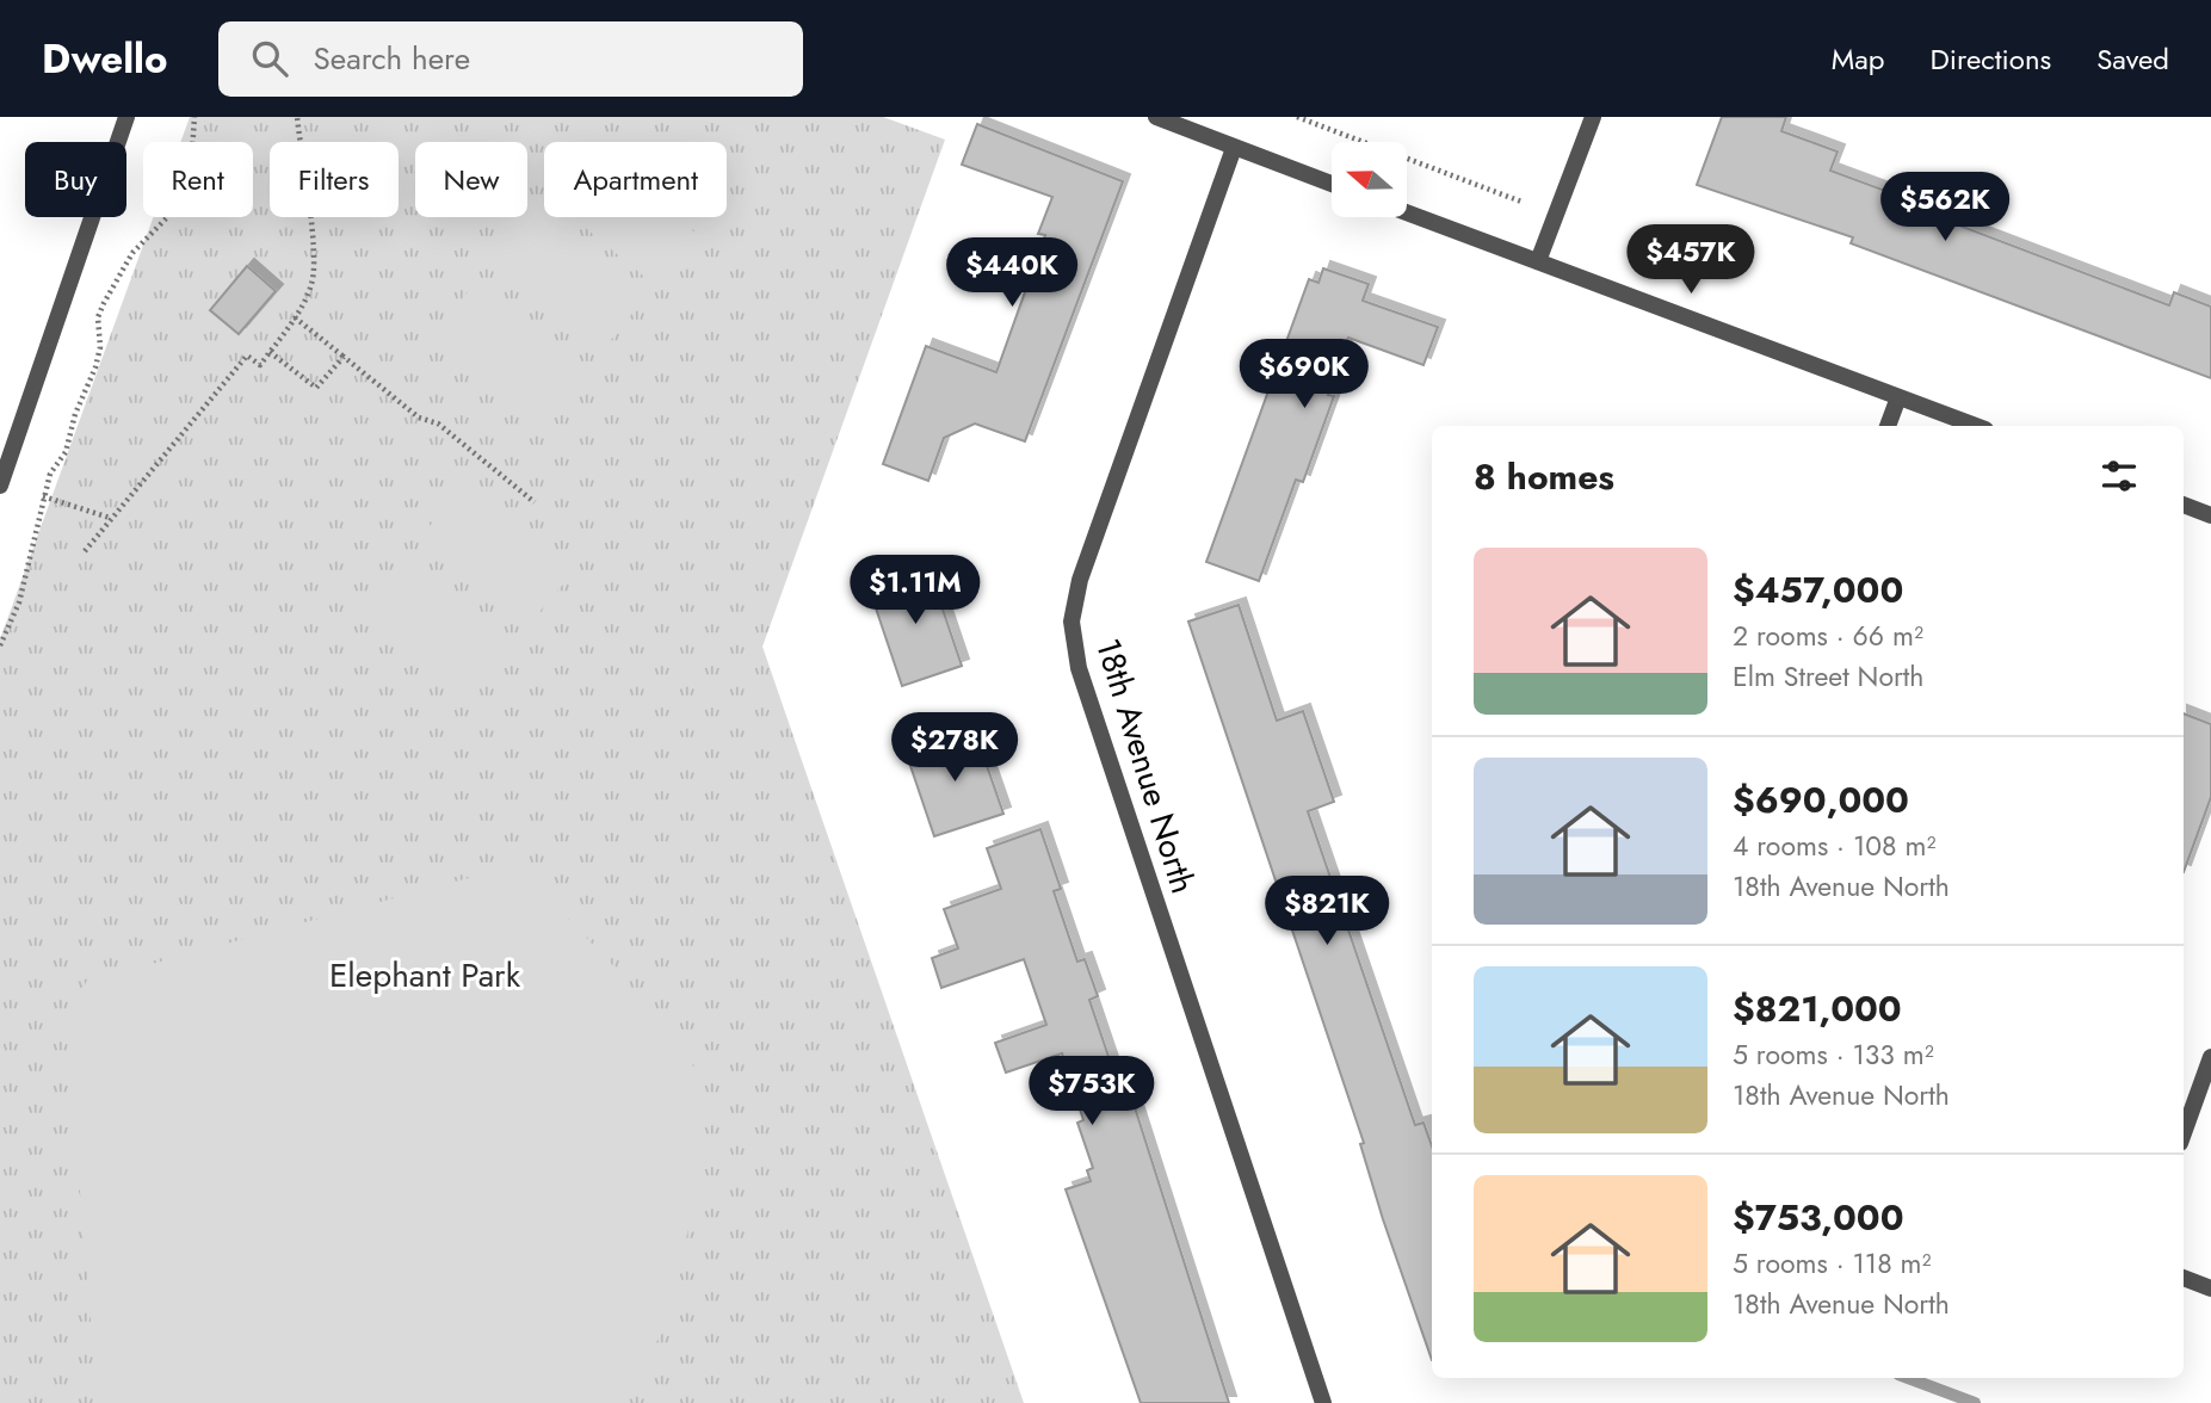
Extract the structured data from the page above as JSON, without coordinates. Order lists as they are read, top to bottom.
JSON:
{
  "streets": {
    "street": ["18th Avenue North"]
  },
  "parks": ["Elephant Park"],
  "north": "left",
  "page": {
    "header": "Dwello",
    "search": "Search here",
    "nav": ["Map", "Directions", "Saved"],
    "chip": [
      "Buy",
      "Rent",
      "Filters",
      "New",
      "Apartment"
    ],
    "price": [
      "$562K",
      "$457K",
      "$440K",
      "$690K",
      "$1.11M",
      "$278K",
      "$821K",
      "$753K"
    ],
    "heading": "8 homes",
    "list": [
      {
        "name": "$457,000",
        "note": "2 rooms · 66 m² · Elm Street North"
      },
      {
        "name": "$690,000",
        "note": "4 rooms · 108 m² · 18th Avenue North"
      },
      {
        "name": "$821,000",
        "note": "5 rooms · 133 m² · 18th Avenue North"
      },
      {
        "name": "$753,000",
        "note": "5 rooms · 118 m² · 18th Avenue North"
      }
    ]
  }
}
